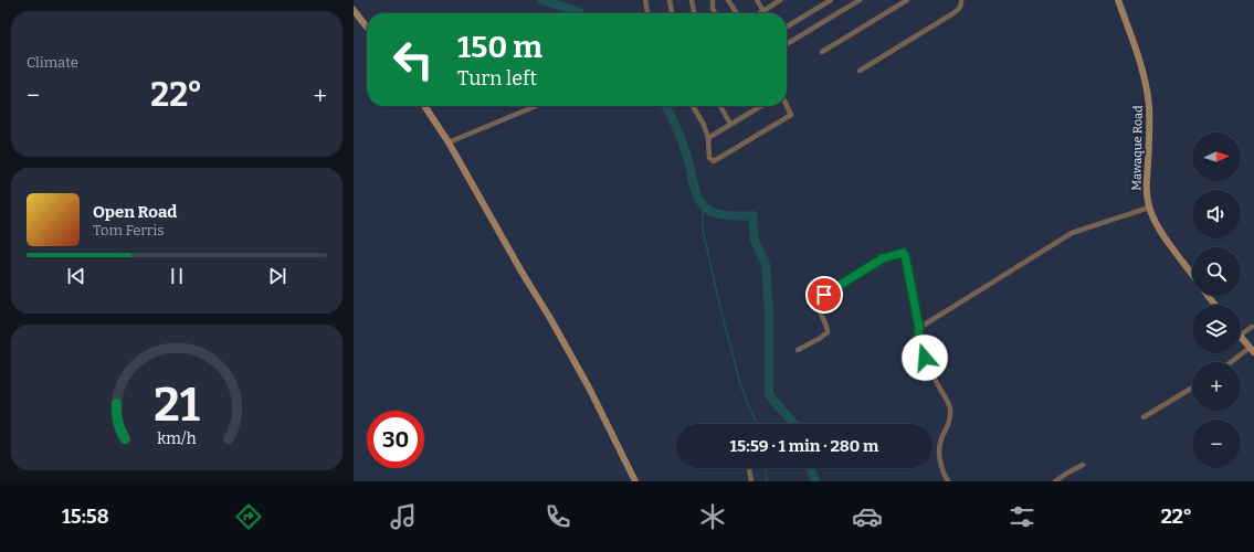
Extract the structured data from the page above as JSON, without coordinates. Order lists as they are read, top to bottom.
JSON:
{
  "streets": {
    "street": ["Mawaque Road"]
  },
  "north": "right",
  "page": {
    "tile": "Climate",
    "turn": ["150 m", "Turn left"],
    "heat": ["−", "22°", "+"],
    "map_buttons": ["+", "−"],
    "song": ["Open Road", "Tom Ferris"],
    "limit": "30",
    "trip": "15:59 · 1 min · 280 m",
    "tabs": ["15:58", "22°"],
    "gauge": ["21", "km/h"]
  }
}
